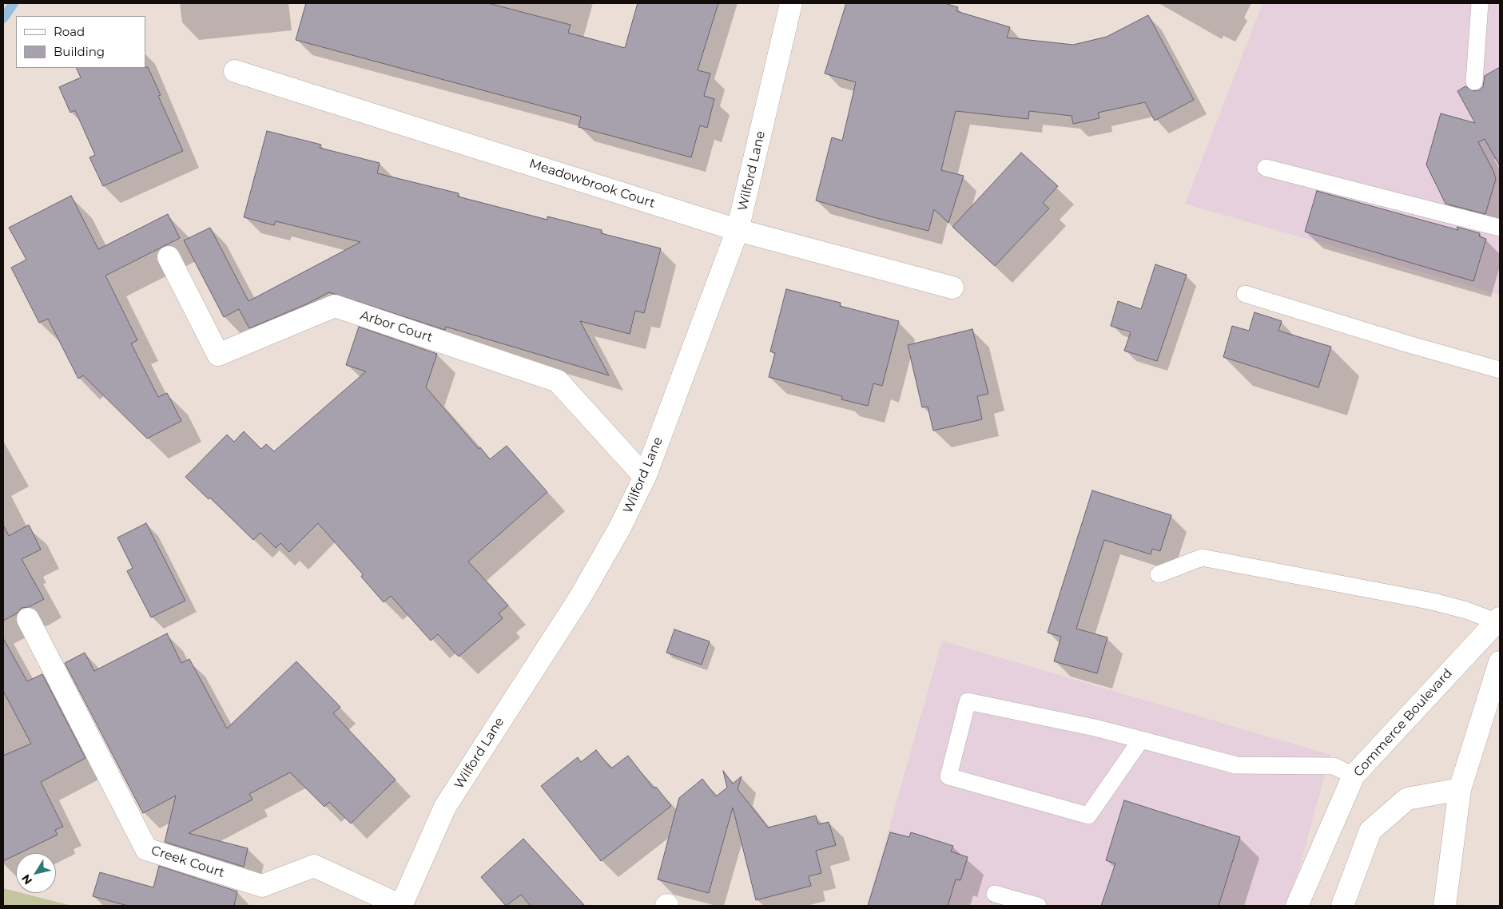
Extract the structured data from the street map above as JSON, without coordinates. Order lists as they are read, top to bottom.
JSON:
{
  "streets": {
    "main road": [
      "Wilford Lane",
      "Meadowbrook Court",
      "Arbor Court",
      "Commerce Boulevard",
      "Creek Court"
    ]
  },
  "crossings": [
    ["Wilford Lane", "Meadowbrook Court"],
    ["Wilford Lane", "Arbor Court"],
    ["Wilford Lane", "Creek Court"]
  ],
  "legend": ["Road", "Building"],
  "north": "bottom left"
}
